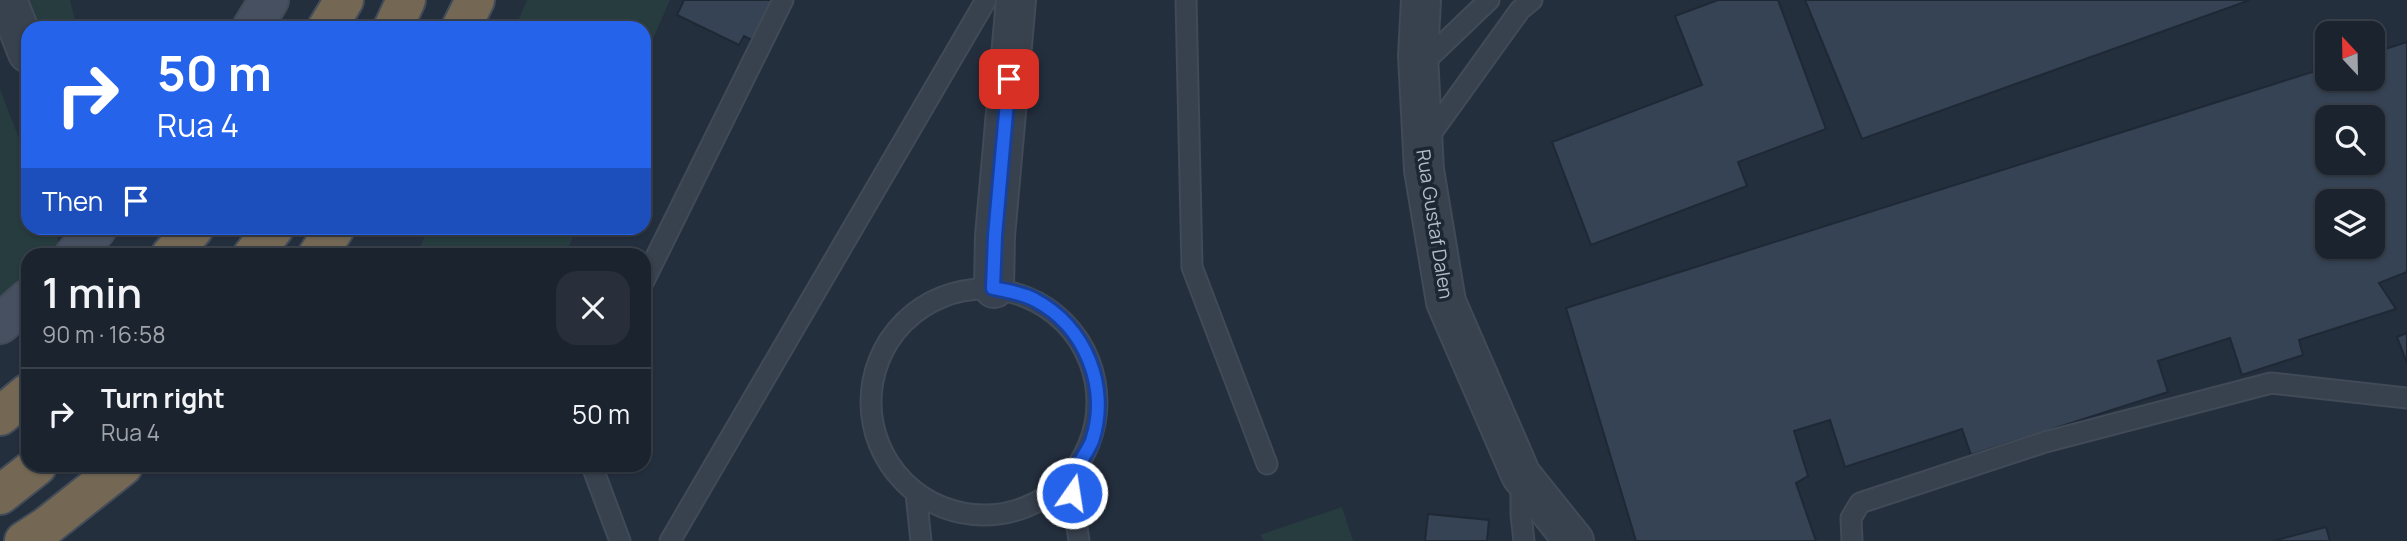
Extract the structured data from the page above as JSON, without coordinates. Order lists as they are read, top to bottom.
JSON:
{
  "streets": {
    "street": ["Rua Gustaf Dalen"]
  },
  "north": "top",
  "page": {
    "turn": ["50 m", "Rua 4"],
    "then": "Then",
    "heading": ["1 min", "90 m · 16:58"],
    "list": [
      {
        "name": "Turn right",
        "note": "Rua 4",
        "value": "50 m"
      }
    ]
  }
}
